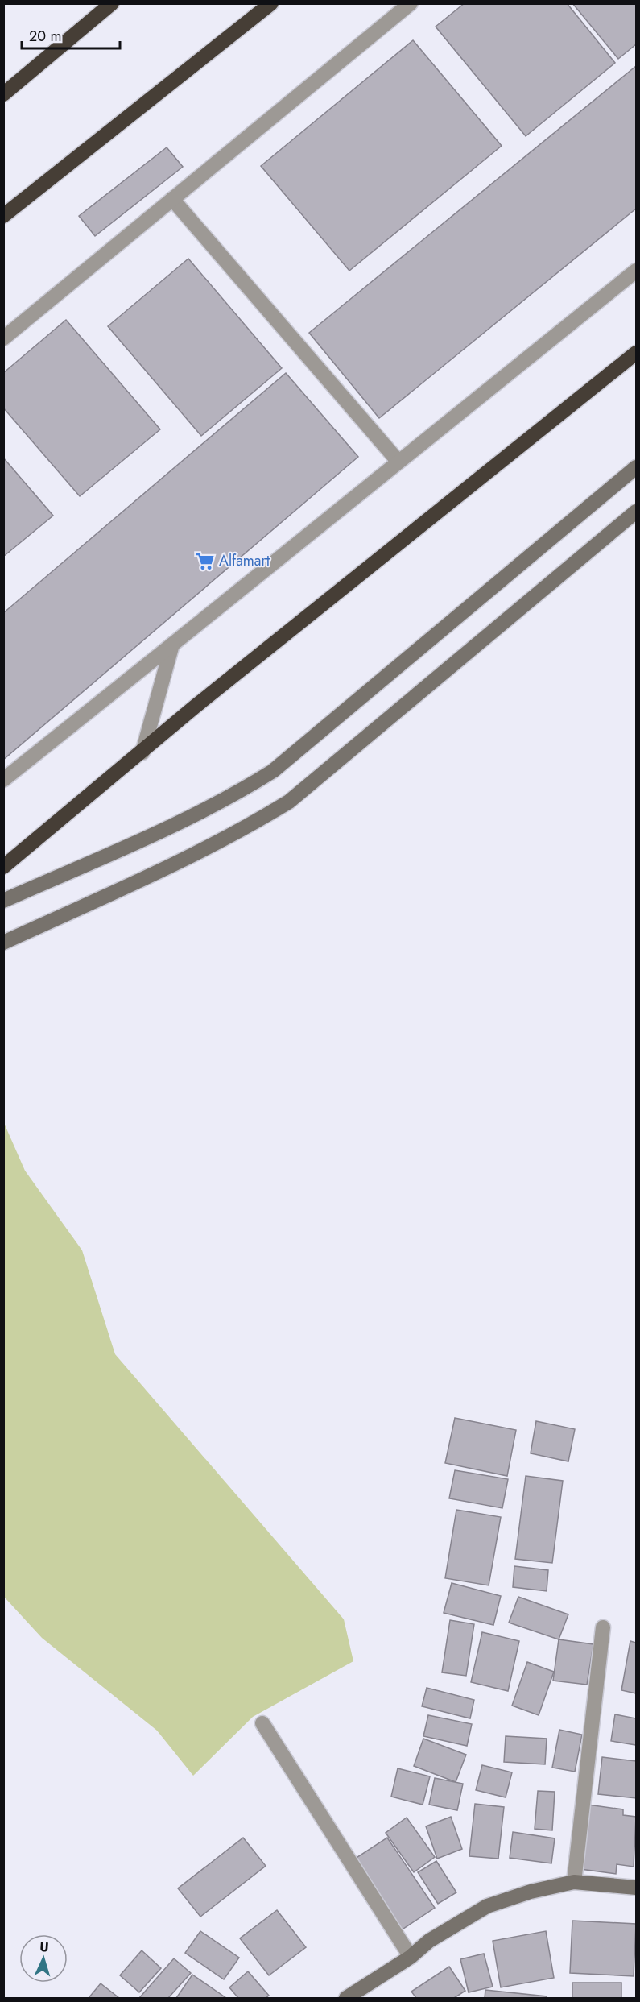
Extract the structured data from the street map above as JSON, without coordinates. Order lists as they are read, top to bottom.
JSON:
{
  "places": {
    "supermarket": ["Alfamart"]
  },
  "scale_bar": "20 m",
  "north": "top"
}
